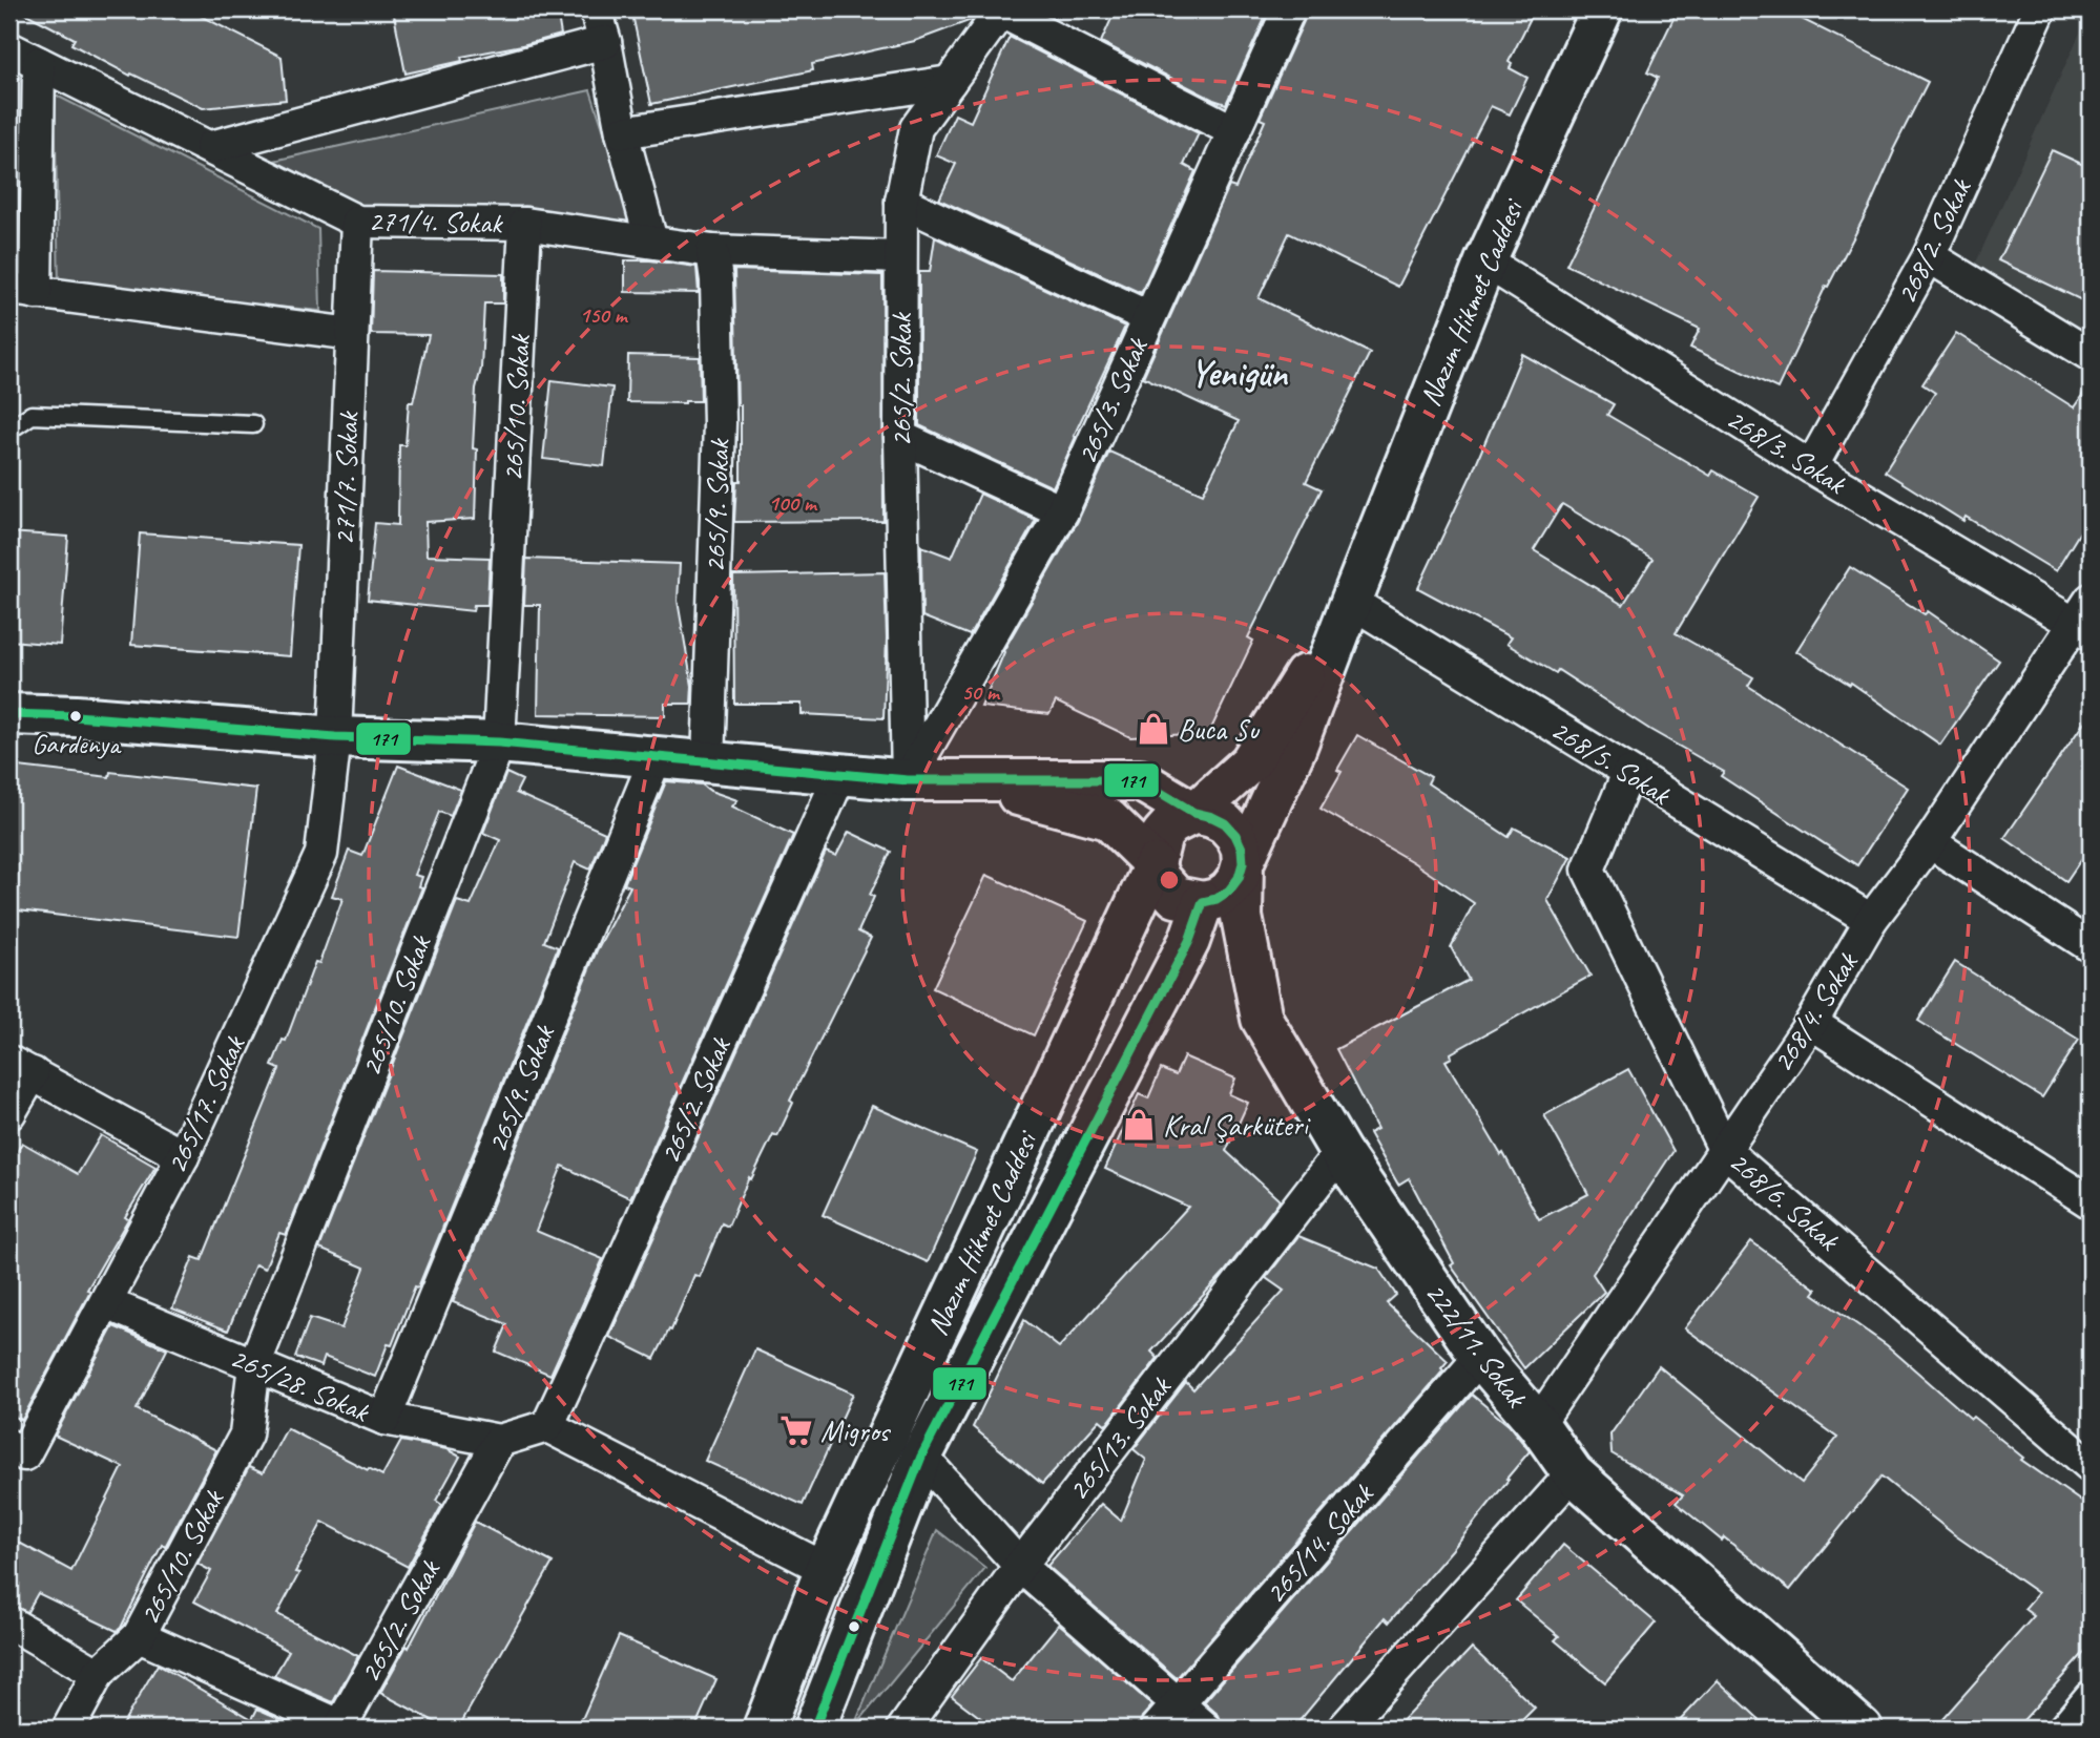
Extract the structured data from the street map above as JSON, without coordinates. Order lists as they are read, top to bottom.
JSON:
{
  "streets": {
    "main road": ["Nazım Hikmet Caddesi", "222/11. Sokak"],
    "street": [
      "271/4. Sokak",
      "268/2. Sokak",
      "265/2. Sokak",
      "265/3. Sokak",
      "265/10. Sokak",
      "268/3. Sokak",
      "271/7. Sokak",
      "265/9. Sokak",
      "268/5. Sokak",
      "268/4. Sokak",
      "265/17. Sokak",
      "268/6. Sokak",
      "265/28. Sokak",
      "265/13. Sokak",
      "265/14. Sokak"
    ]
  },
  "crossings": [
    ["271/4. Sokak", "265/2. Sokak"],
    ["271/4. Sokak", "265/10. Sokak"],
    ["271/4. Sokak", "271/7. Sokak"],
    ["271/4. Sokak", "265/9. Sokak"],
    ["268/2. Sokak", "268/3. Sokak"],
    ["Nazım Hikmet Caddesi", "268/3. Sokak"],
    ["Nazım Hikmet Caddesi", "268/5. Sokak"],
    ["Nazım Hikmet Caddesi", "222/11. Sokak"],
    ["265/2. Sokak", "265/3. Sokak"],
    ["265/2. Sokak", "265/28. Sokak"],
    ["265/10. Sokak", "265/28. Sokak"],
    ["268/3. Sokak", "268/4. Sokak"],
    ["271/7. Sokak", "265/17. Sokak"],
    ["265/9. Sokak", "265/28. Sokak"],
    ["268/5. Sokak", "268/4. Sokak"],
    ["268/5. Sokak", "268/6. Sokak"],
    ["268/4. Sokak", "268/6. Sokak"],
    ["268/4. Sokak", "222/11. Sokak"],
    ["265/17. Sokak", "265/28. Sokak"],
    ["222/11. Sokak", "265/13. Sokak"],
    ["222/11. Sokak", "265/14. Sokak"]
  ],
  "districts": ["Yenigün"],
  "places": {
    "other": ["Gardenya"],
    "shop": ["Buca Su", "Kral Şarküteri"],
    "supermarket": ["Migros"]
  },
  "lines": ["transit line 171"],
  "rings": ["150 m", "100 m", "50 m"]
}
